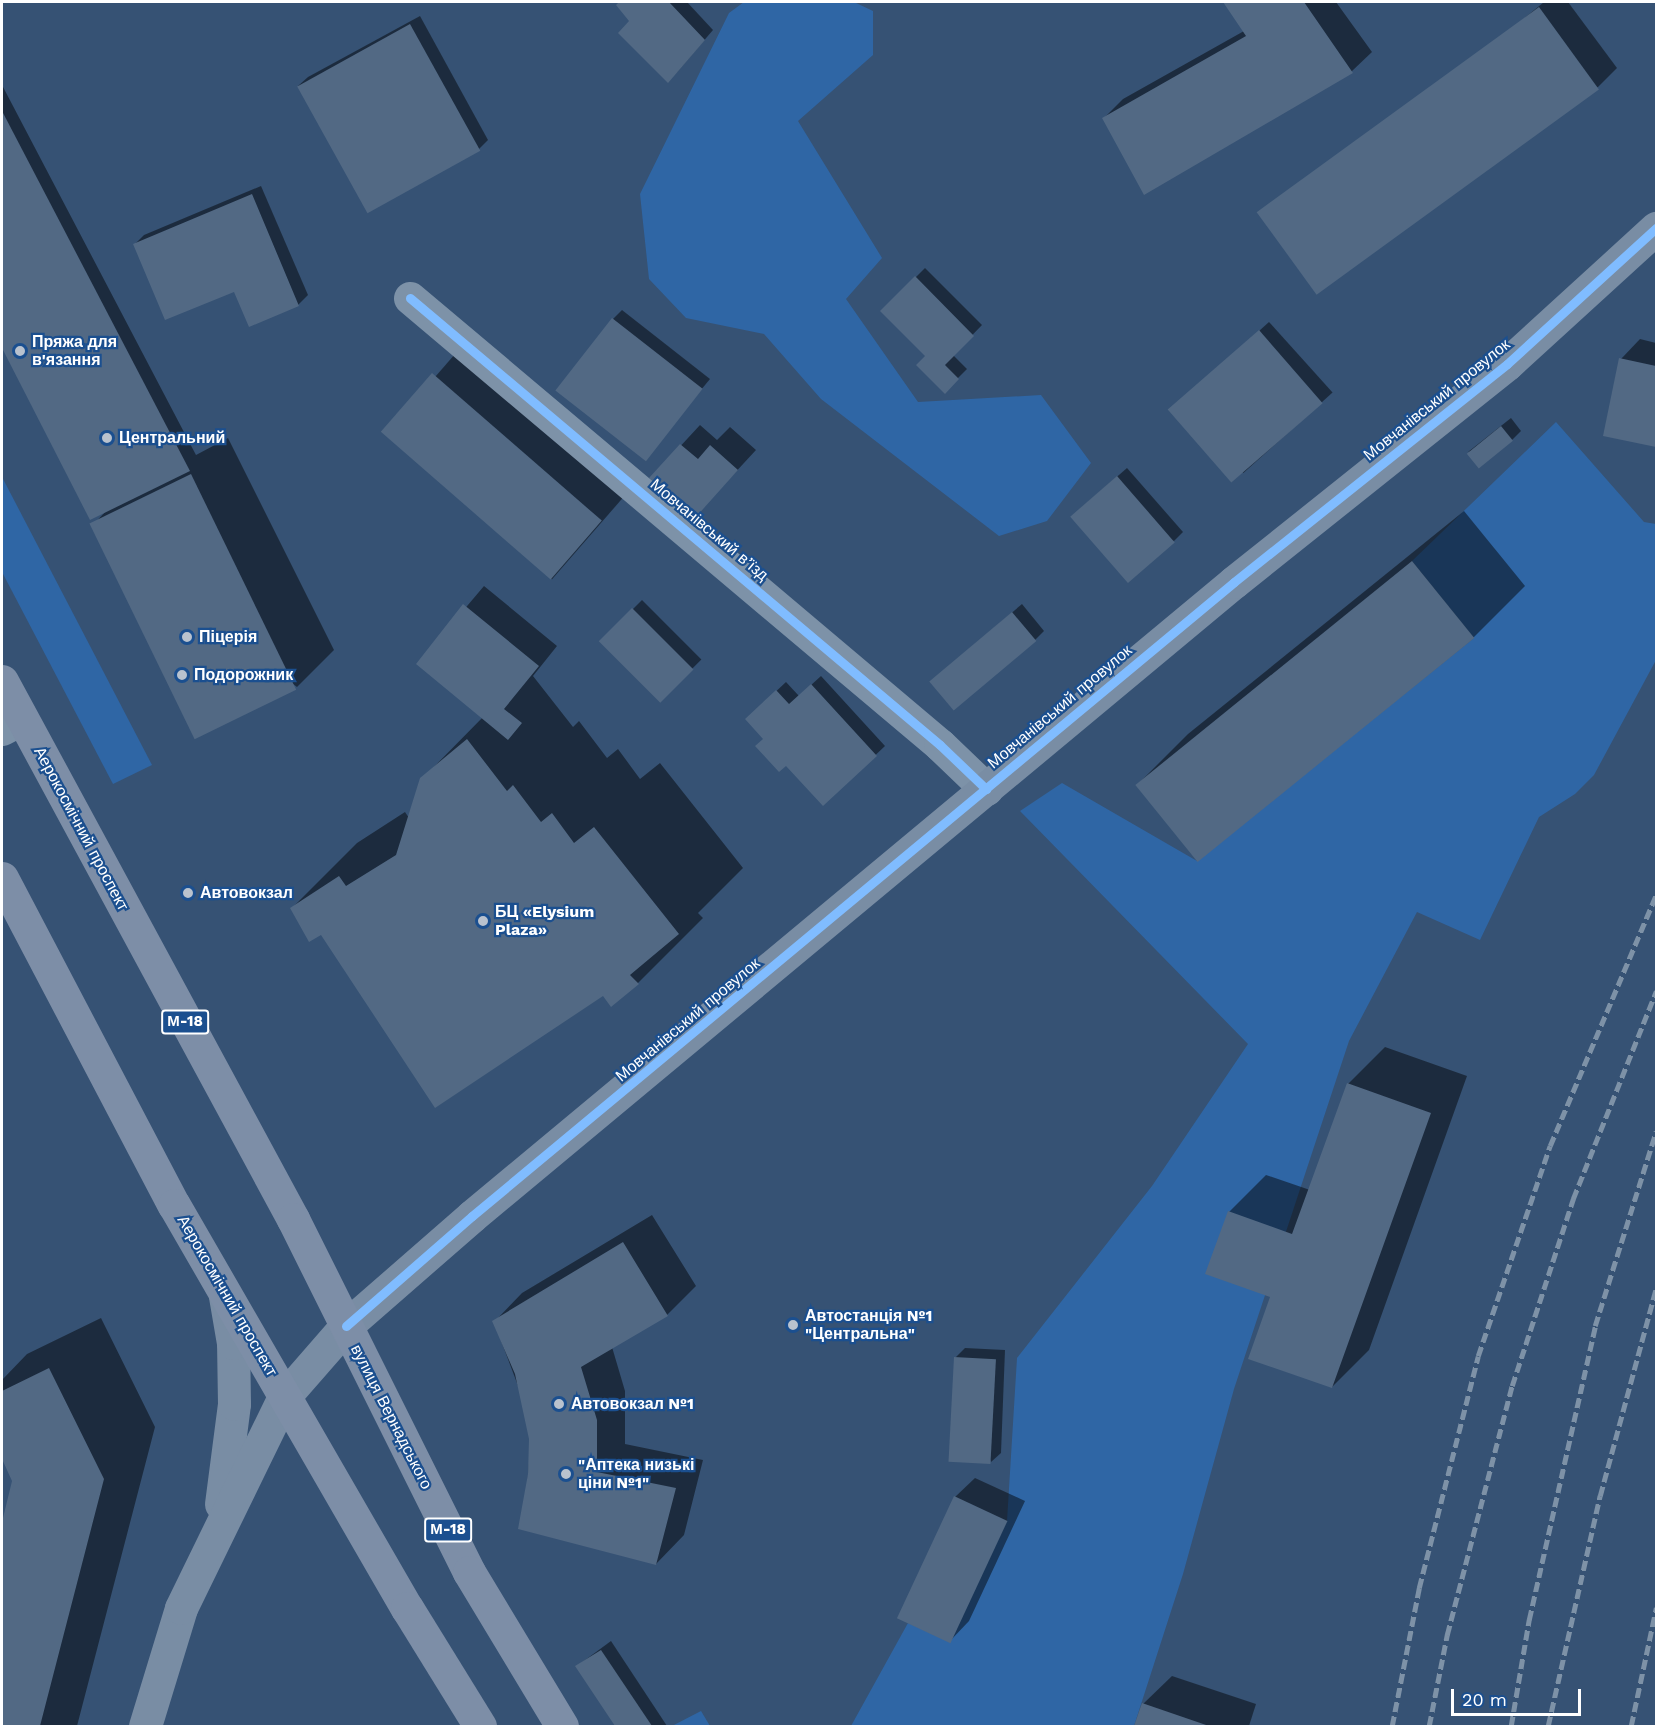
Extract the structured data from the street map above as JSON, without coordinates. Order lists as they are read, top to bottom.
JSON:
{
  "streets": {
    "main road": ["Аерокосмічний проспект", "М-18", "вулиця Вернадського"],
    "street": ["Мовчанівський провулок", "Мовчанівський в’їзд"]
  },
  "crossings": [
    ["Мовчанівський провулок", "Мовчанівський в’їзд"],
    ["Мовчанівський провулок", "Аерокосмічний проспект"],
    ["Мовчанівський провулок", "вулиця Вернадського"],
    ["Аерокосмічний проспект", "вулиця Вернадського"]
  ],
  "places": [
    "Пряжа для в'язання",
    "Центральний",
    "Піцерія",
    "Подорожник",
    "Автовокзал",
    "БЦ «Elysium Plaza»",
    "Автостанція №1 \"Центральна\"",
    "Автовокзал №1",
    "\"Аптека низькі ціни №1\""
  ],
  "scale_bar": "20 m"
}
